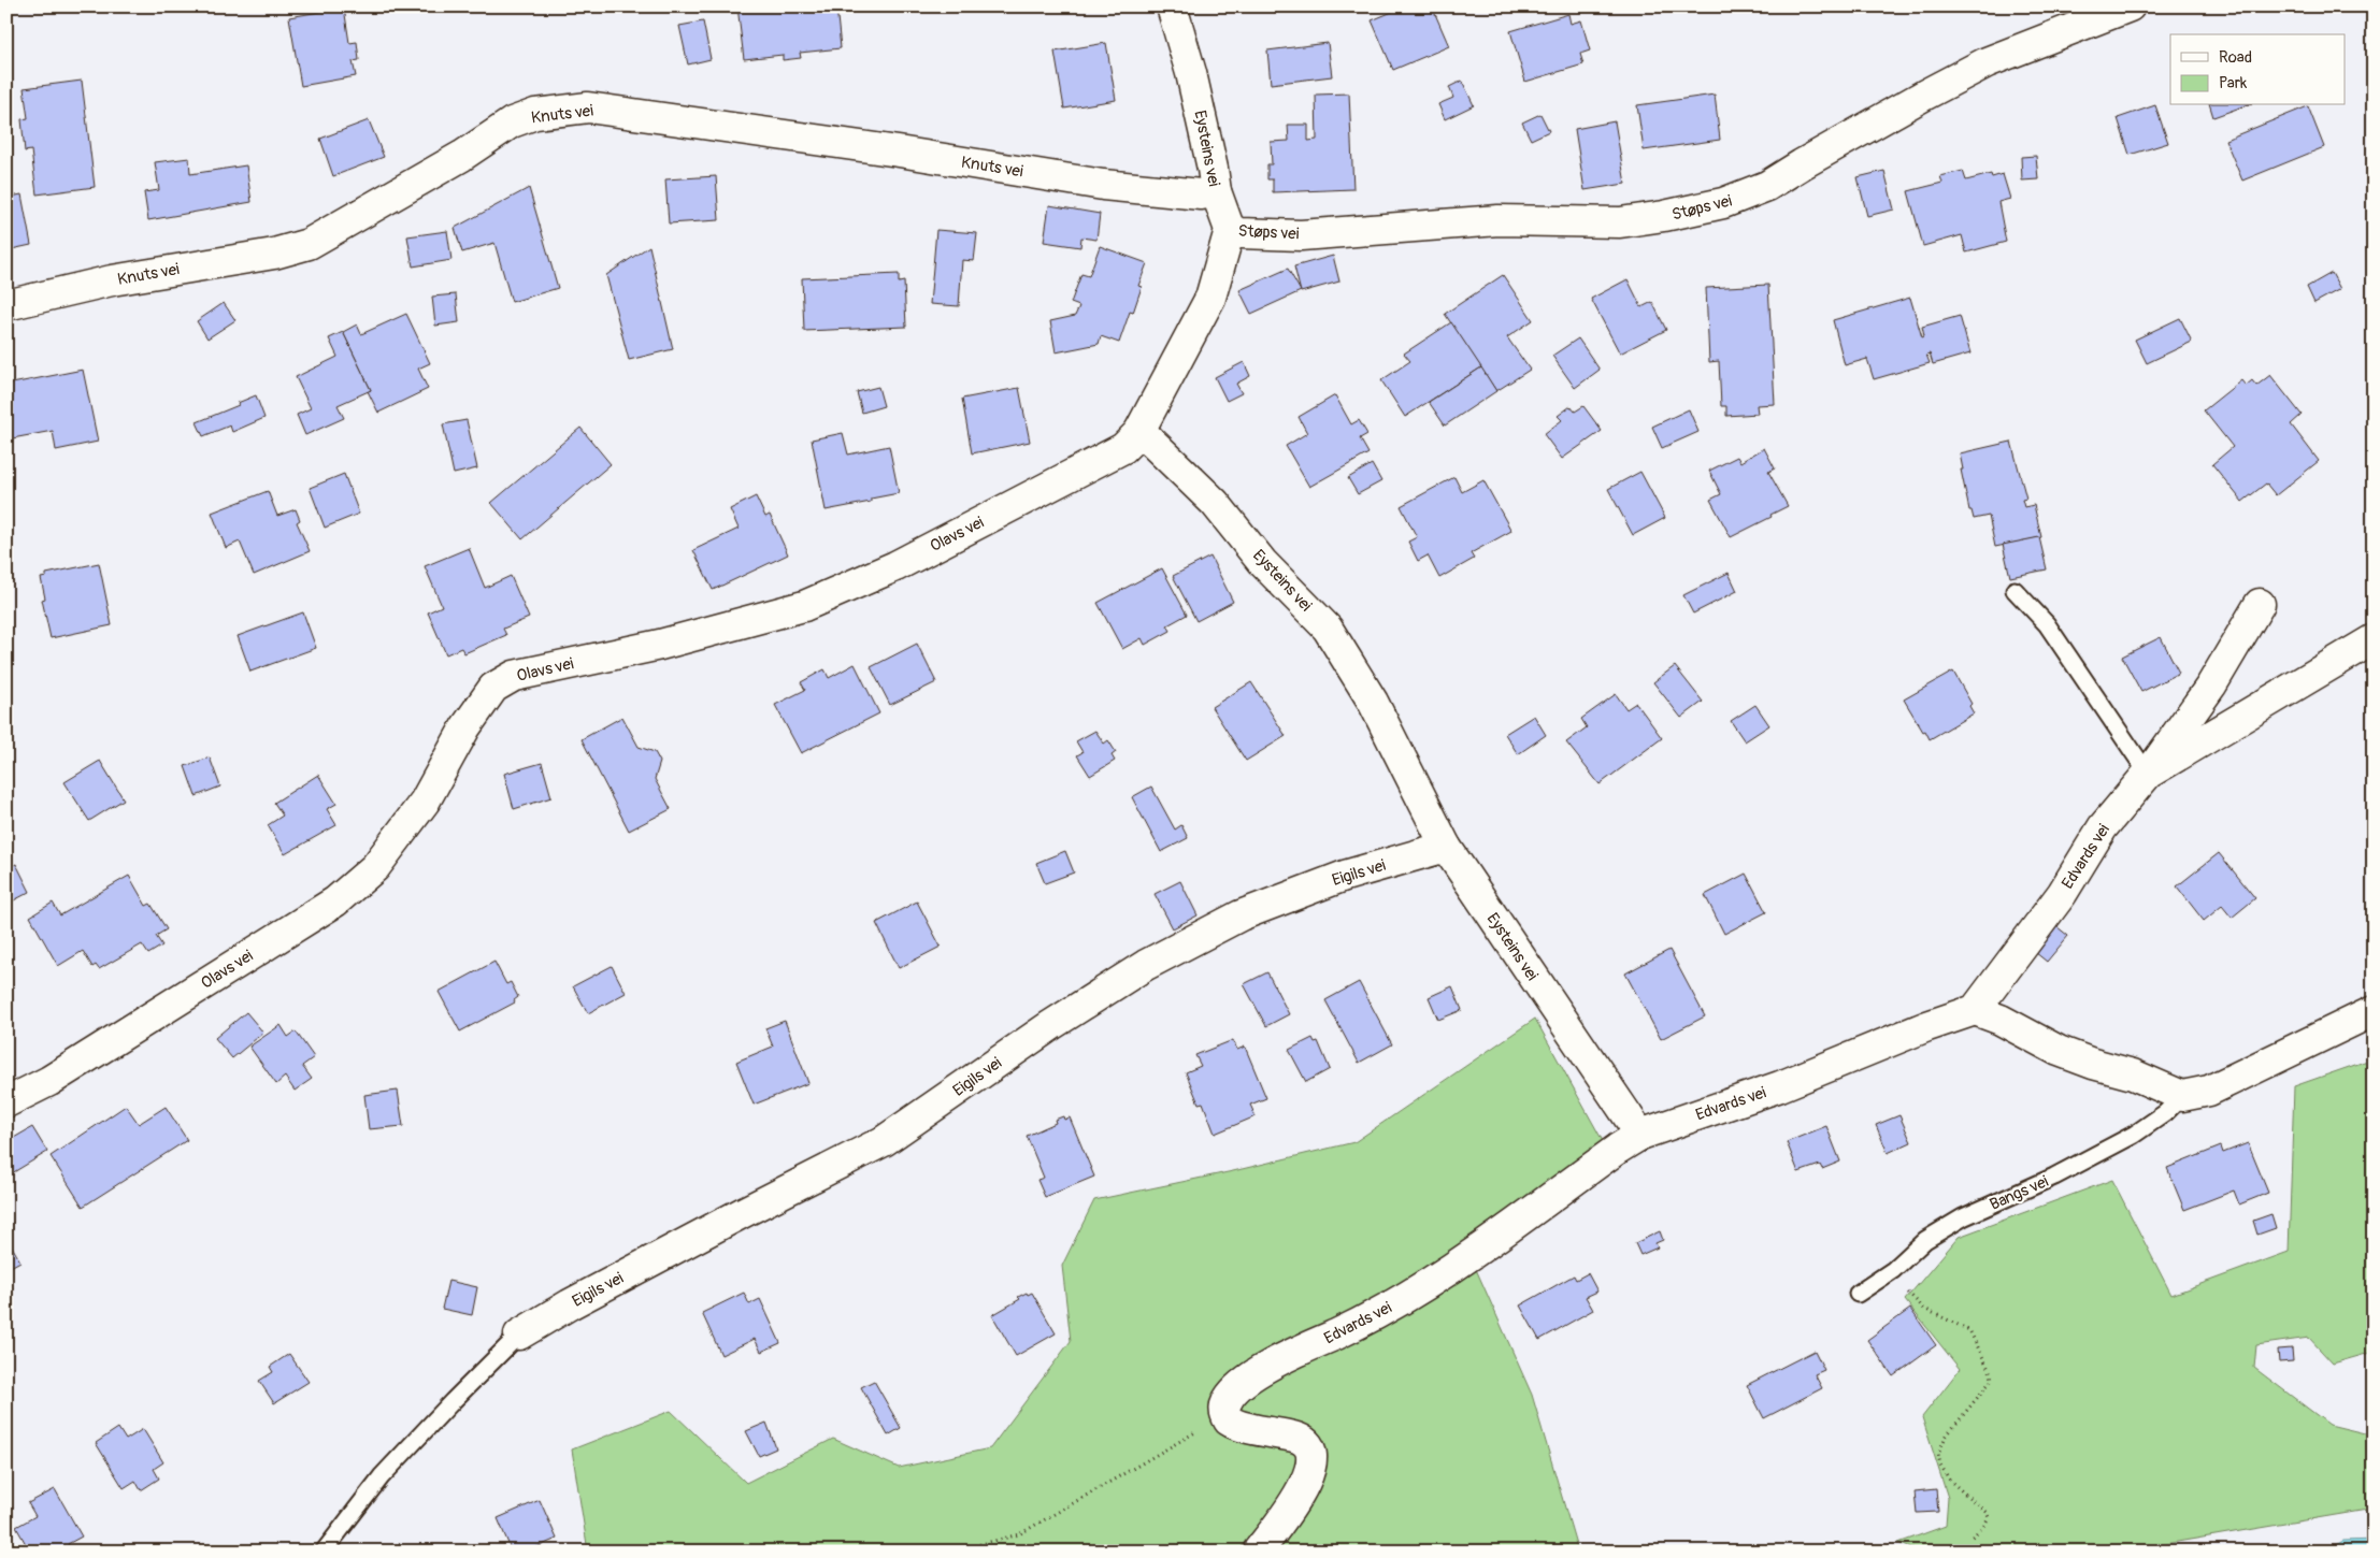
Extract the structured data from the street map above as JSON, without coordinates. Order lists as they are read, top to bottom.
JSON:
{
  "streets": {
    "street": [
      "Knuts vei",
      "Eysteins vei",
      "Støps vei",
      "Olavs vei",
      "Edvards vei",
      "Eigils vei"
    ],
    "lane": ["Bangs vei"]
  },
  "crossings": [
    ["Knuts vei", "Eysteins vei"],
    ["Eysteins vei", "Støps vei"],
    ["Eysteins vei", "Olavs vei"],
    ["Eysteins vei", "Edvards vei"],
    ["Eysteins vei", "Eigils vei"]
  ],
  "legend": ["Road", "Park"]
}
